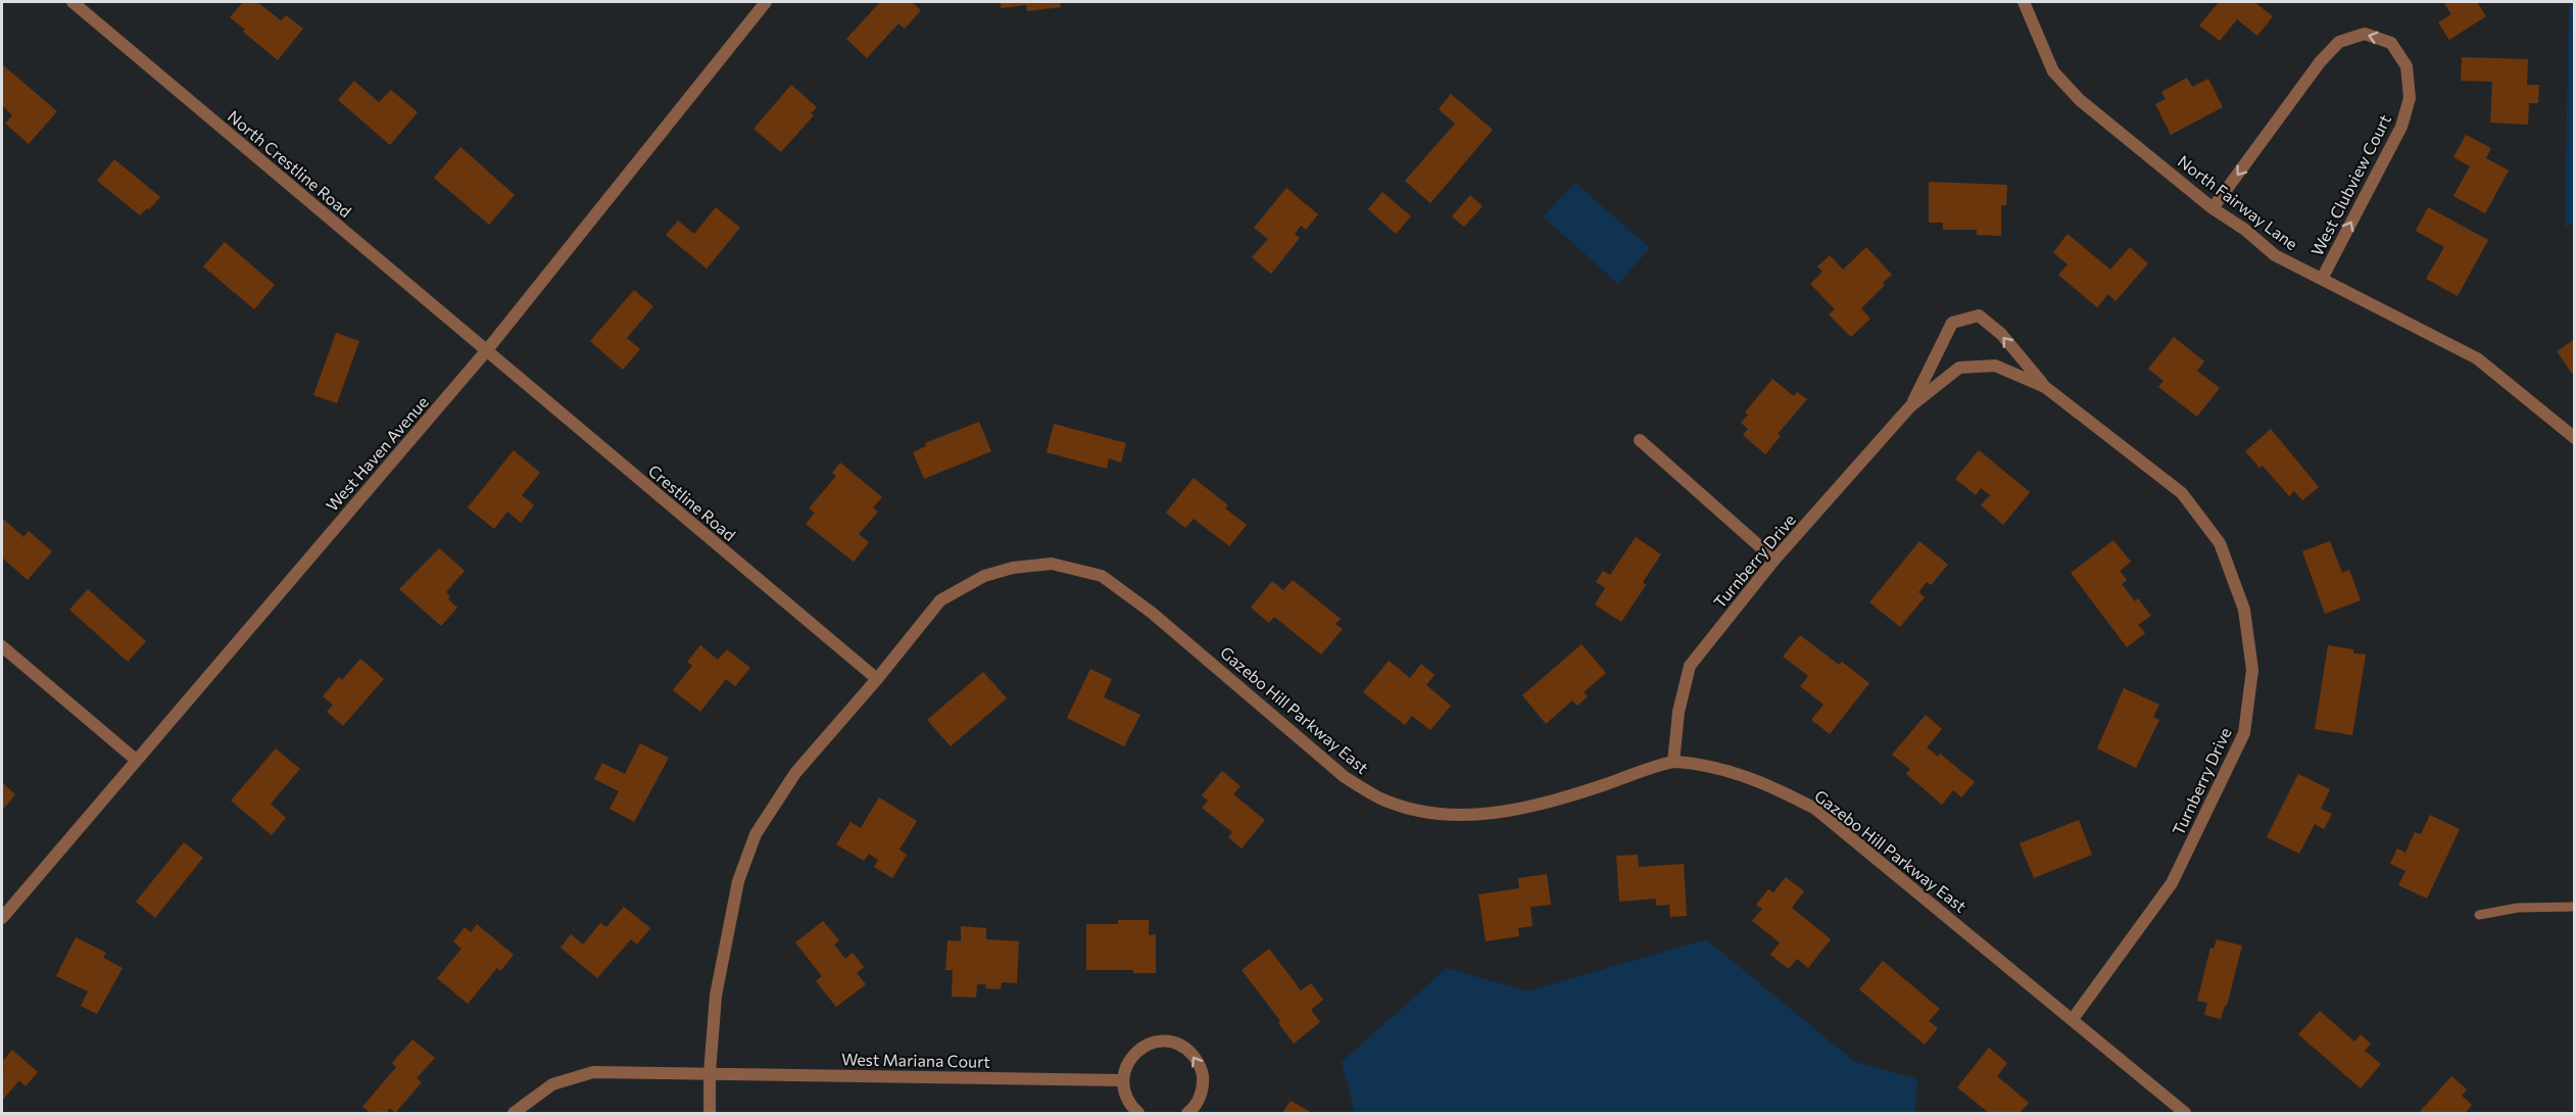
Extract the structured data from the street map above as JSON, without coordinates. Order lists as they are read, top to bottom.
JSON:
{
  "streets": {
    "street": [
      "North Crestline Road",
      "West Clubview Court",
      "North Fairway Lane",
      "West Haven Avenue",
      "Crestline Road",
      "Turnberry Drive",
      "Gazebo Hill Parkway East",
      "West Mariana Court"
    ]
  },
  "crossings": [
    ["North Crestline Road", "West Haven Avenue"],
    ["North Crestline Road", "Crestline Road"],
    ["West Clubview Court", "North Fairway Lane"],
    ["West Haven Avenue", "Crestline Road"],
    ["Crestline Road", "Gazebo Hill Parkway East"],
    ["Turnberry Drive", "Gazebo Hill Parkway East"],
    ["Gazebo Hill Parkway East", "West Mariana Court"]
  ]
}
